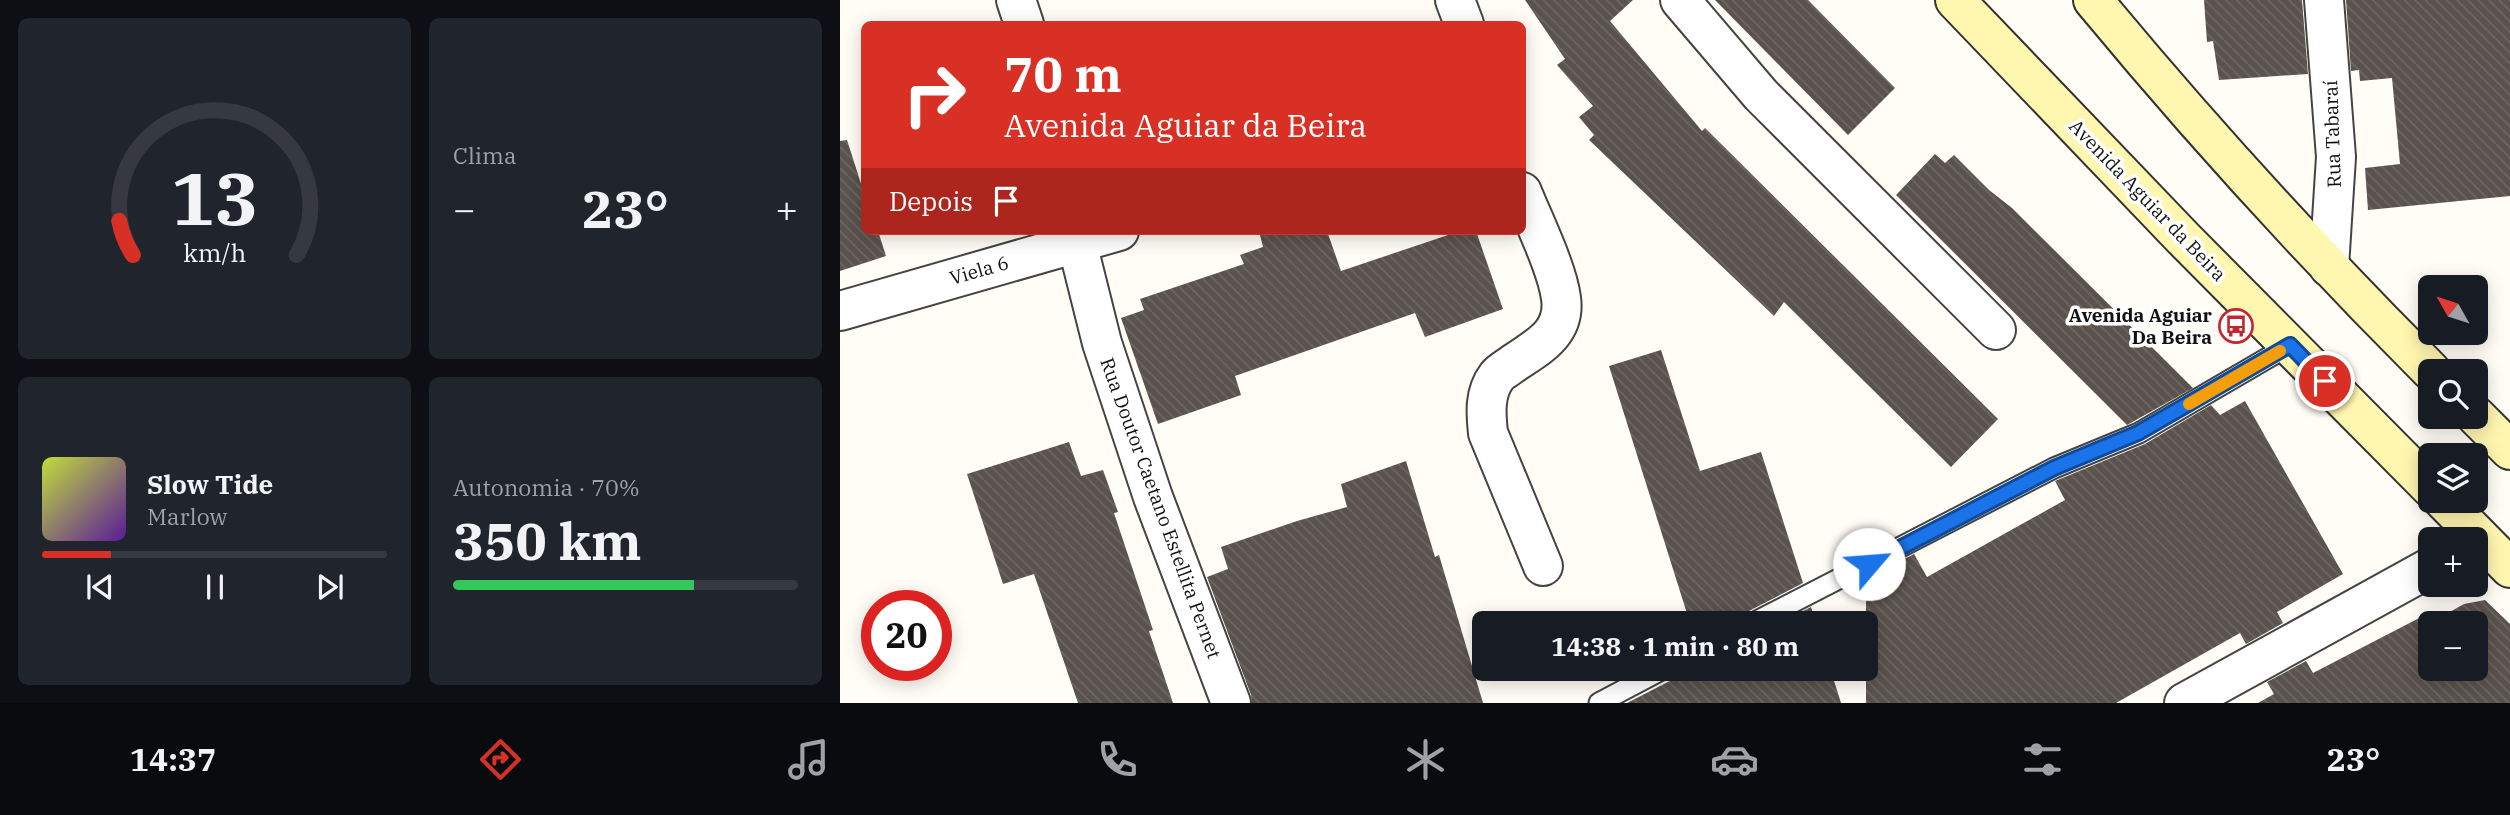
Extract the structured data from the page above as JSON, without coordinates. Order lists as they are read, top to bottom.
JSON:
{
  "streets": {
    "main road": ["Avenida Aguiar da Beira"],
    "street": ["Rua Tabaraí", "Viela 6", "Rua Doutor Caetano Estellita Pernet"]
  },
  "crossings": [
    ["Viela 6", "Rua Doutor Caetano Estellita Pernet"]
  ],
  "places": {
    "bus stop": ["Avenida Aguiar Da Beira"]
  },
  "north": "top left",
  "page": {
    "tile": [
      "Clima",
      ["Autonomia · 70%", "350 km"]
    ],
    "turn": ["70 m", "Avenida Aguiar da Beira"],
    "then": "Depois",
    "heat": ["−", "23°", "+"],
    "map_buttons": ["+", "−"],
    "song": ["Slow Tide", "Marlow"],
    "limit": "20",
    "trip": "14:38 · 1 min · 80 m",
    "tabs": ["14:37", "23°"],
    "gauge": ["13", "km/h"]
  }
}
